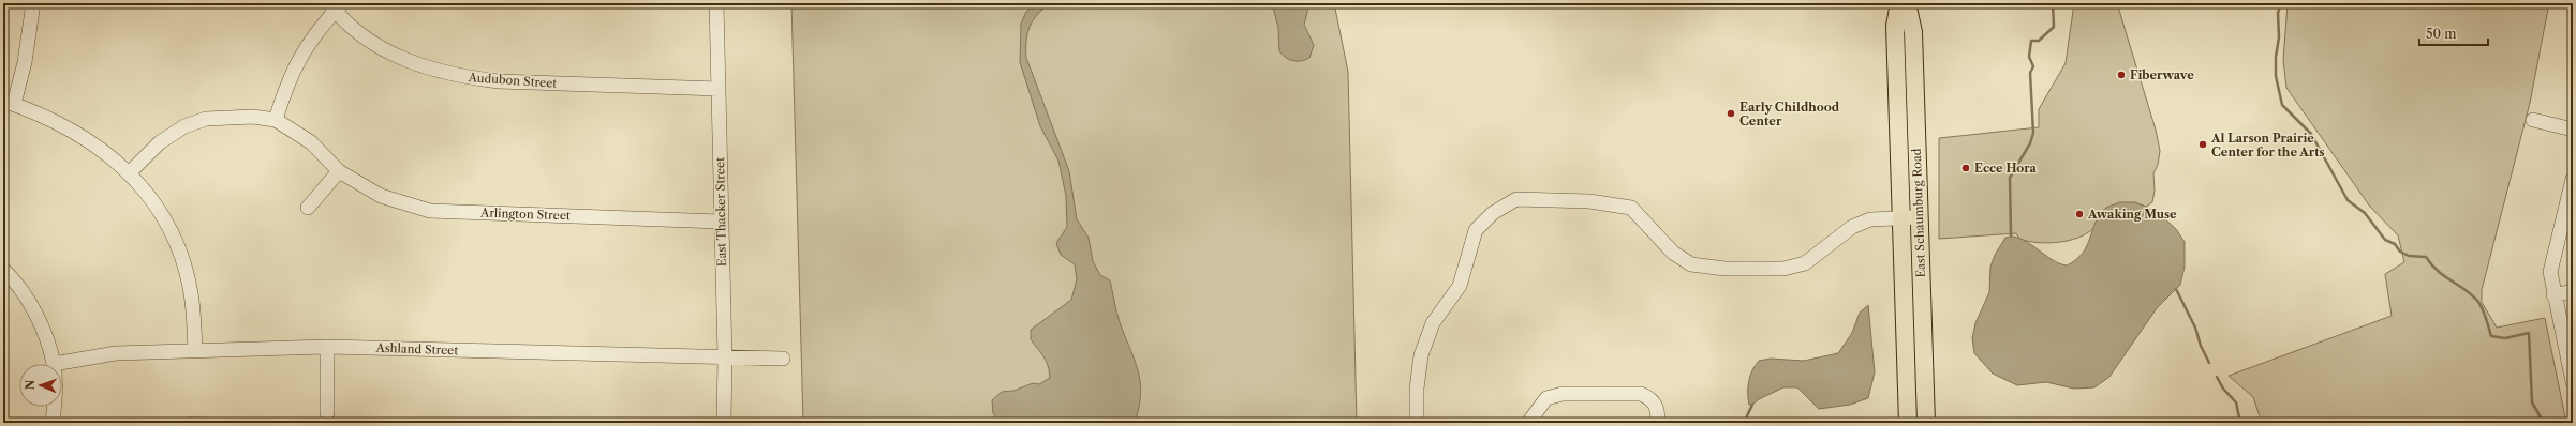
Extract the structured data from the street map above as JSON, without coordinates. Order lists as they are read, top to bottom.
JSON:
{
  "streets": {
    "main road": ["East Schaumburg Road"],
    "street": [
      "Audubon Street",
      "East Thacker Street",
      "Arlington Street",
      "Ashland Street"
    ]
  },
  "crossings": [
    ["Audubon Street", "East Thacker Street"],
    ["East Thacker Street", "Arlington Street"],
    ["East Thacker Street", "Ashland Street"]
  ],
  "places": [
    "Fiberwave",
    "Early Childhood Center",
    "Al Larson Prairie Center for the Arts",
    "Ecce Hora",
    "Awaking Muse"
  ],
  "scale_bar": "50 m",
  "north": "left"
}
